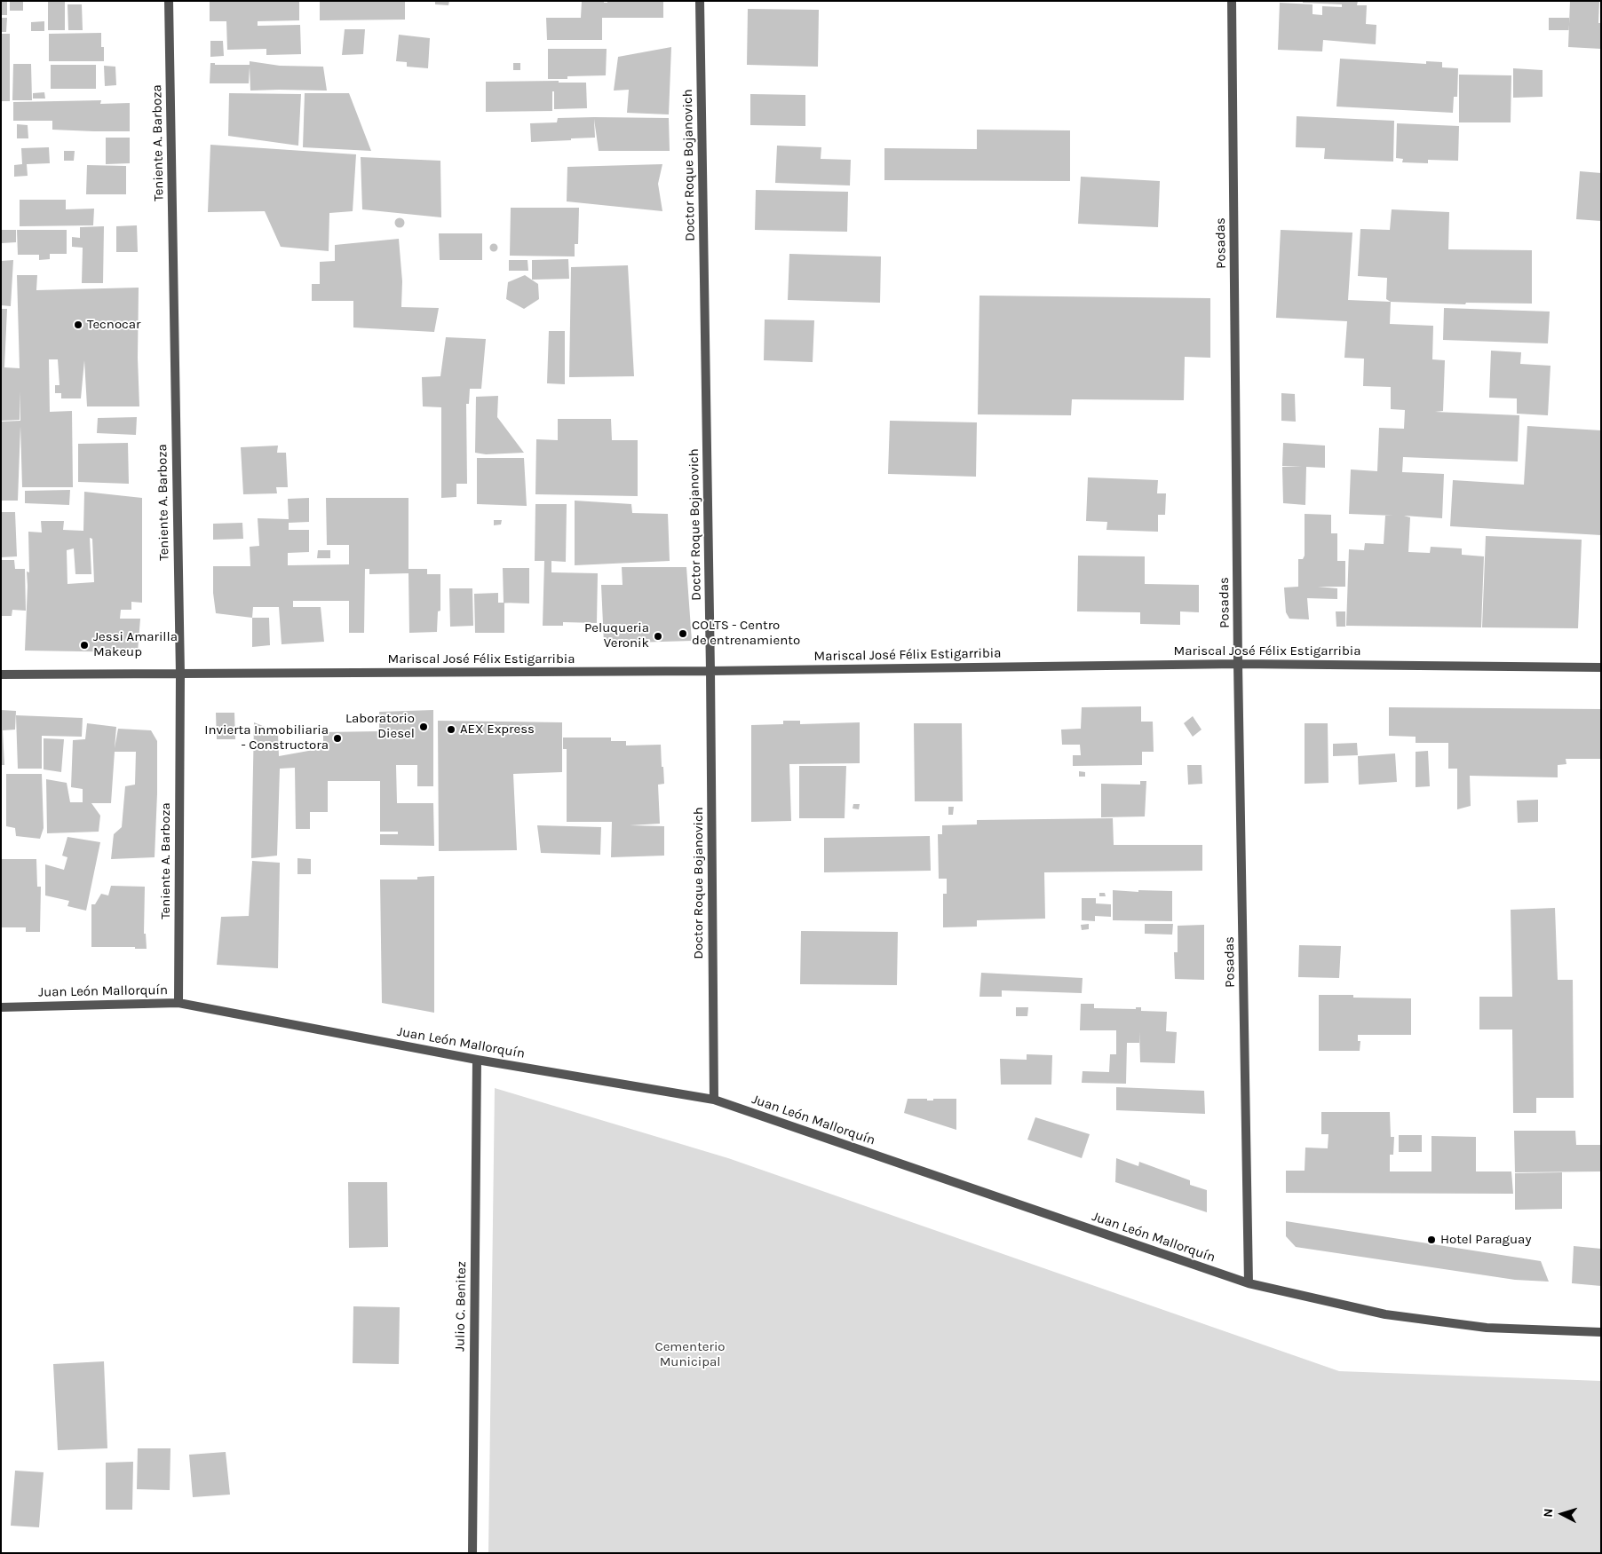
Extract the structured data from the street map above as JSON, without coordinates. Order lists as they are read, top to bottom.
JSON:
{
  "streets": {
    "street": [
      "Teniente A. Barboza",
      "Doctor Roque Bojanovich",
      "Posadas",
      "Mariscal José Félix Estigarribia",
      "Juan León Mallorquín",
      "Julio C. Benitez"
    ]
  },
  "crossings": [
    ["Teniente A. Barboza", "Mariscal José Félix Estigarribia"],
    ["Teniente A. Barboza", "Juan León Mallorquín"],
    ["Doctor Roque Bojanovich", "Mariscal José Félix Estigarribia"],
    ["Doctor Roque Bojanovich", "Juan León Mallorquín"],
    ["Posadas", "Mariscal José Félix Estigarribia"],
    ["Posadas", "Juan León Mallorquín"],
    ["Juan León Mallorquín", "Julio C. Benitez"]
  ],
  "parks": ["Cementerio Municipal"],
  "places": [
    "Tecnocar",
    "COLTS - Centro de entrenamiento",
    "Peluqueria Veronik",
    "Jessi Amarilla Makeup",
    "Laboratorio Diesel",
    "AEX Express",
    "Invierta Inmobiliaria - Constructora",
    "Hotel Paraguay"
  ],
  "north": "left"
}
